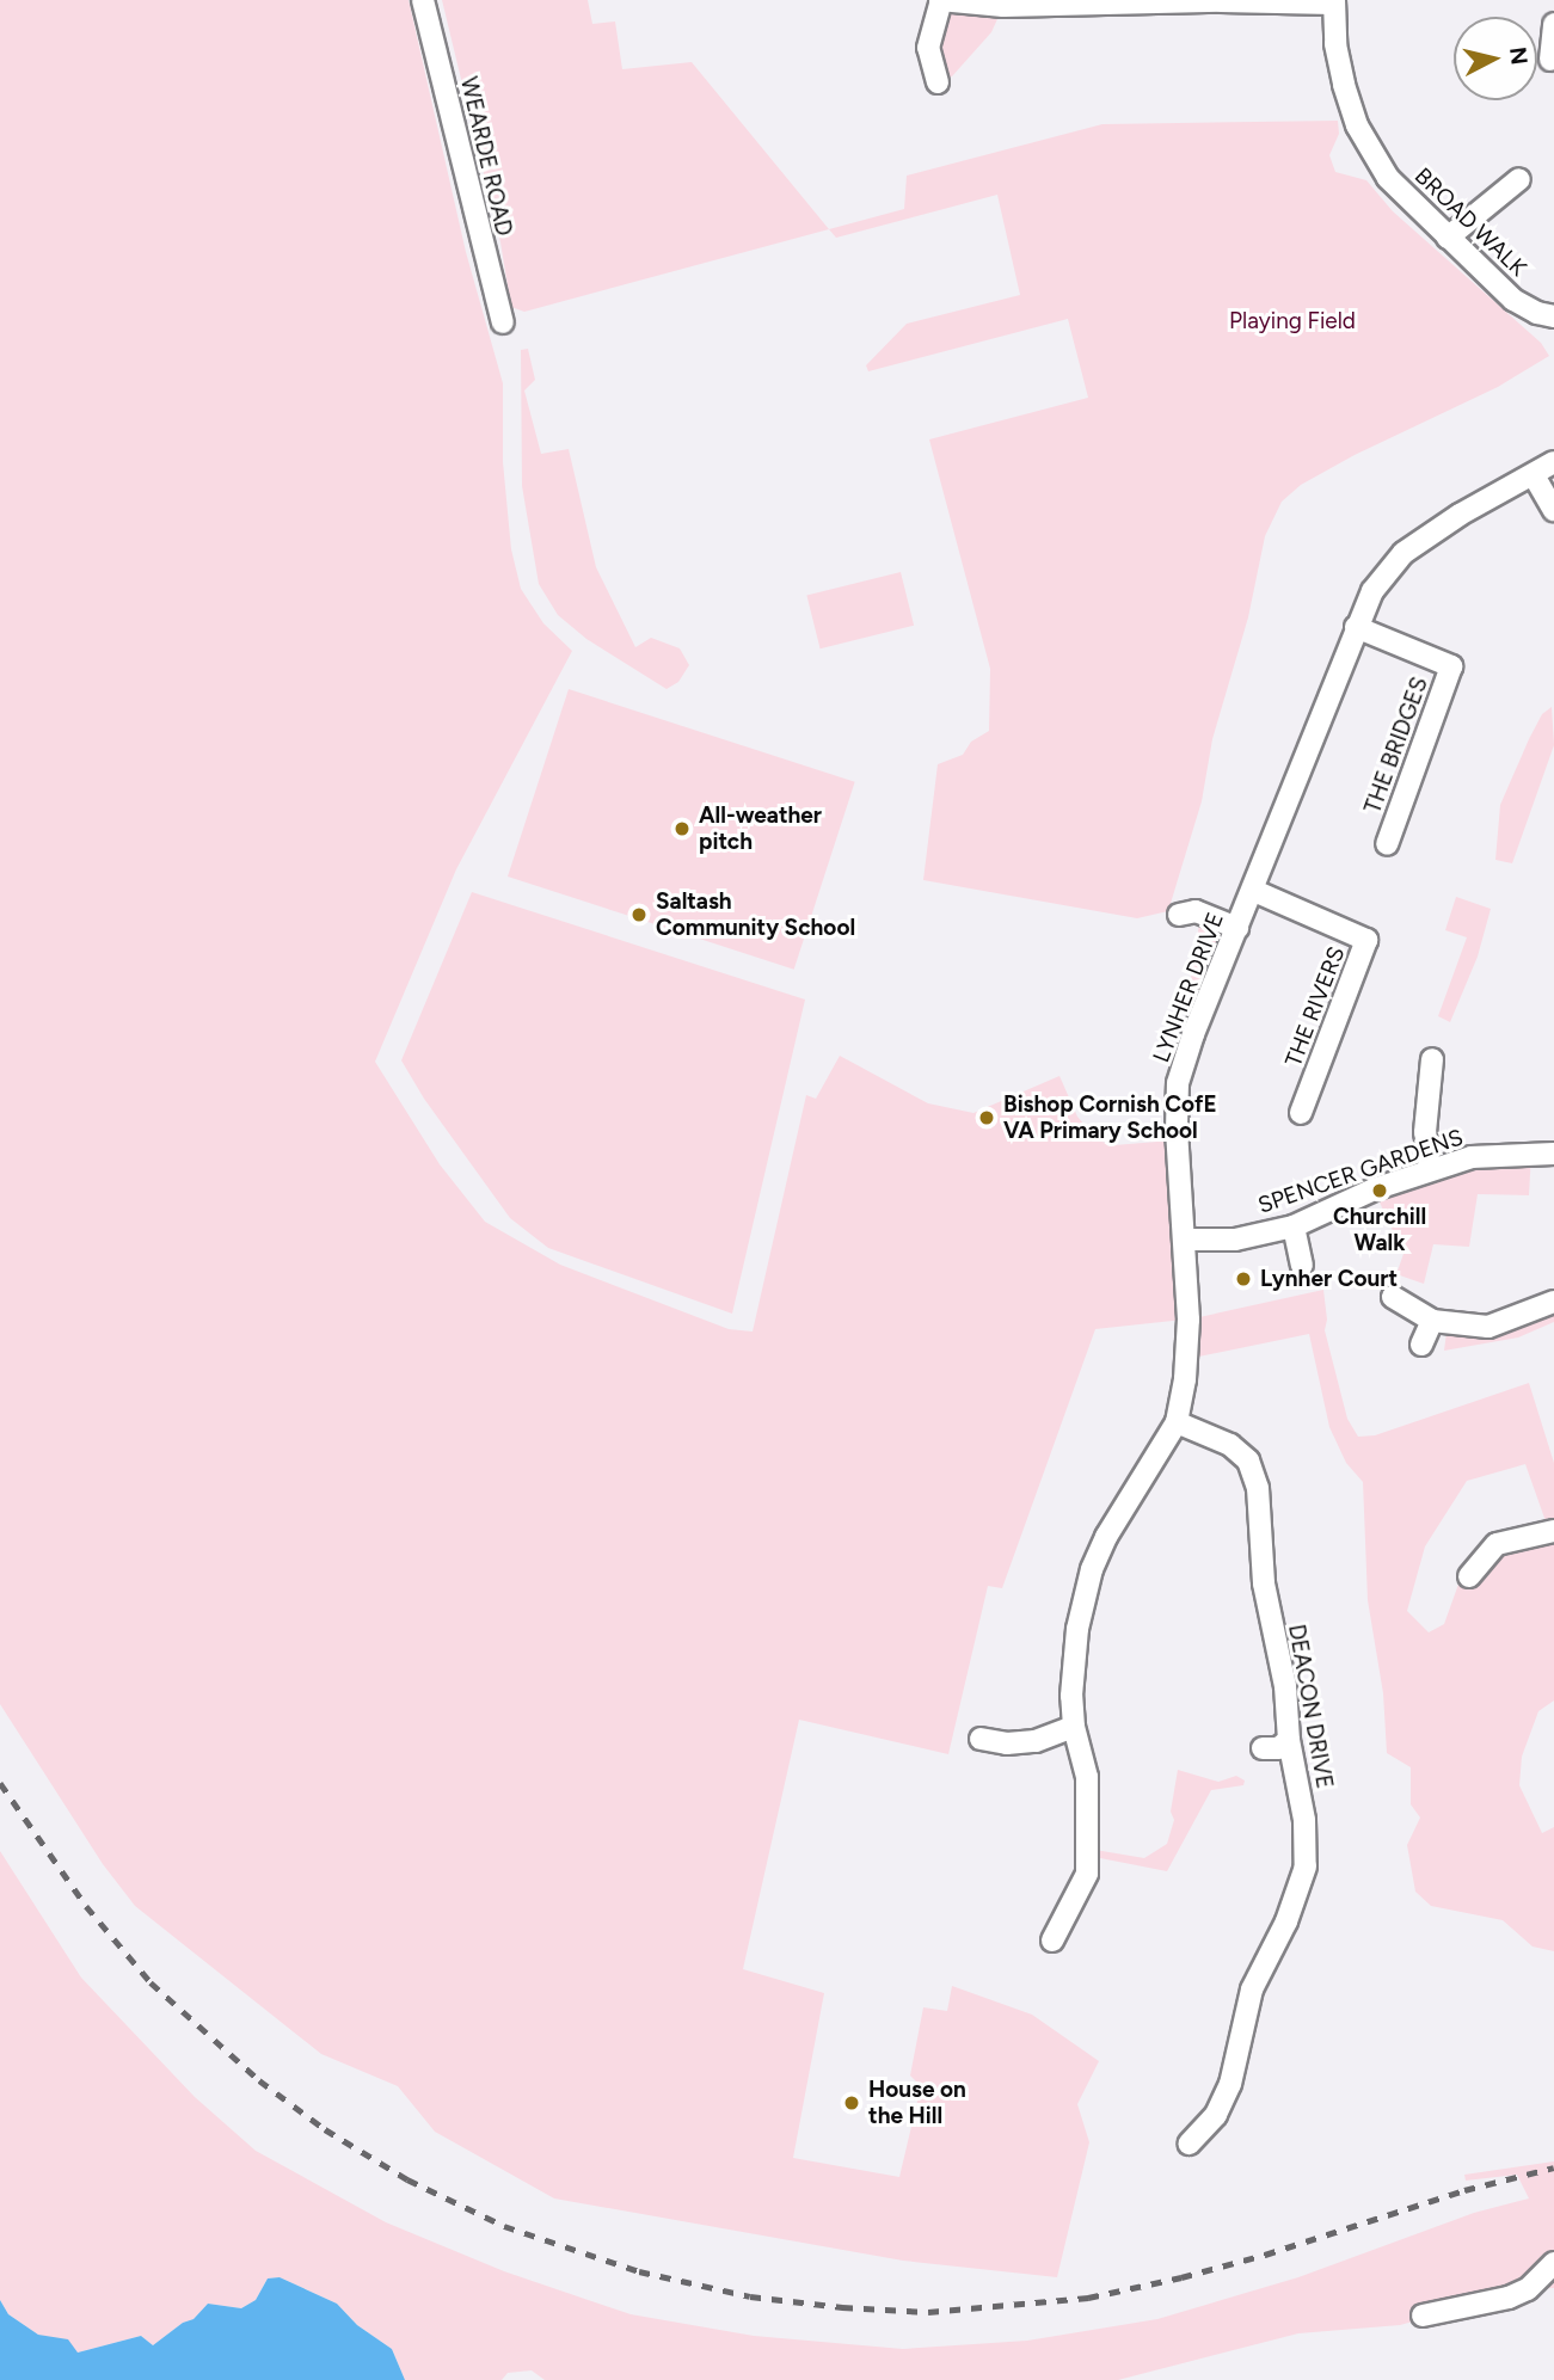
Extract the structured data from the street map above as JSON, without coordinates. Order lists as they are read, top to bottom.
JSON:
{
  "streets": {
    "street": [
      "WEARDE ROAD",
      "BROAD WALK",
      "THE BRIDGES",
      "LYNHER DRIVE",
      "THE RIVERS",
      "SPENCER GARDENS",
      "DEACON DRIVE"
    ]
  },
  "crossings": [
    ["THE BRIDGES", "LYNHER DRIVE"],
    ["LYNHER DRIVE", "THE RIVERS"],
    ["LYNHER DRIVE", "SPENCER GARDENS"],
    ["LYNHER DRIVE", "DEACON DRIVE"]
  ],
  "parks": ["Playing Field"],
  "places": [
    "All-weather pitch",
    "Saltash Community School",
    "Bishop Cornish CofE VA Primary School",
    "Churchill Walk",
    "Lynher Court",
    "House on the Hill"
  ],
  "north": "right"
}
